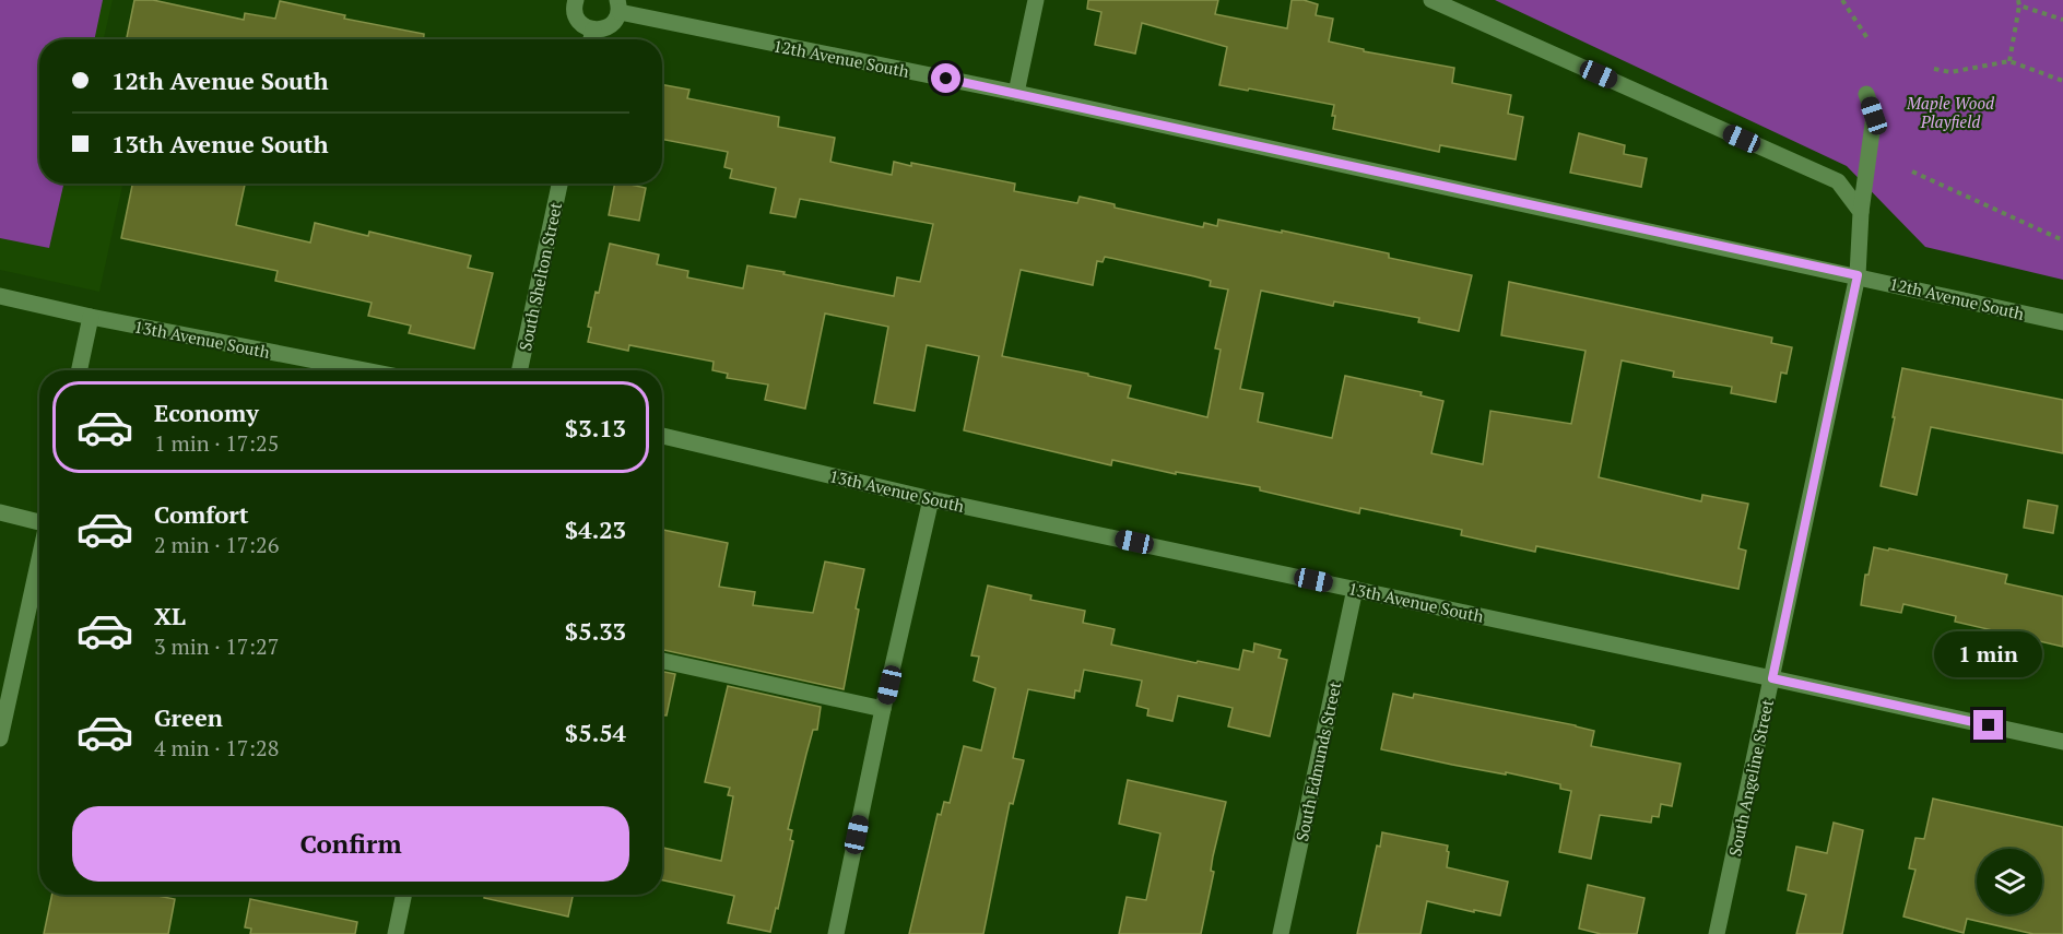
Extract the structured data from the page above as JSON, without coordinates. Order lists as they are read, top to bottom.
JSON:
{
  "streets": {
    "street": [
      "12th Avenue South",
      "South Shelton Street",
      "13th Avenue South",
      "South Edmunds Street",
      "South Angeline Street"
    ]
  },
  "crossings": [
    ["12th Avenue South", "South Angeline Street"],
    ["13th Avenue South", "South Edmunds Street"],
    ["13th Avenue South", "South Angeline Street"]
  ],
  "parks": ["Maple Wood Playfield"],
  "page": {
    "banner": ["12th Avenue South", "13th Avenue South"],
    "list": [
      {
        "name": "Economy",
        "note": "1 min · 17:25",
        "value": "$3.13"
      },
      {
        "name": "Comfort",
        "note": "2 min · 17:26",
        "value": "$4.23"
      },
      {
        "name": "XL",
        "note": "3 min · 17:27",
        "value": "$5.33"
      },
      {
        "name": "Green",
        "note": "4 min · 17:28",
        "value": "$5.54"
      }
    ],
    "bubble": "1 min",
    "buttons": "Confirm"
  }
}
